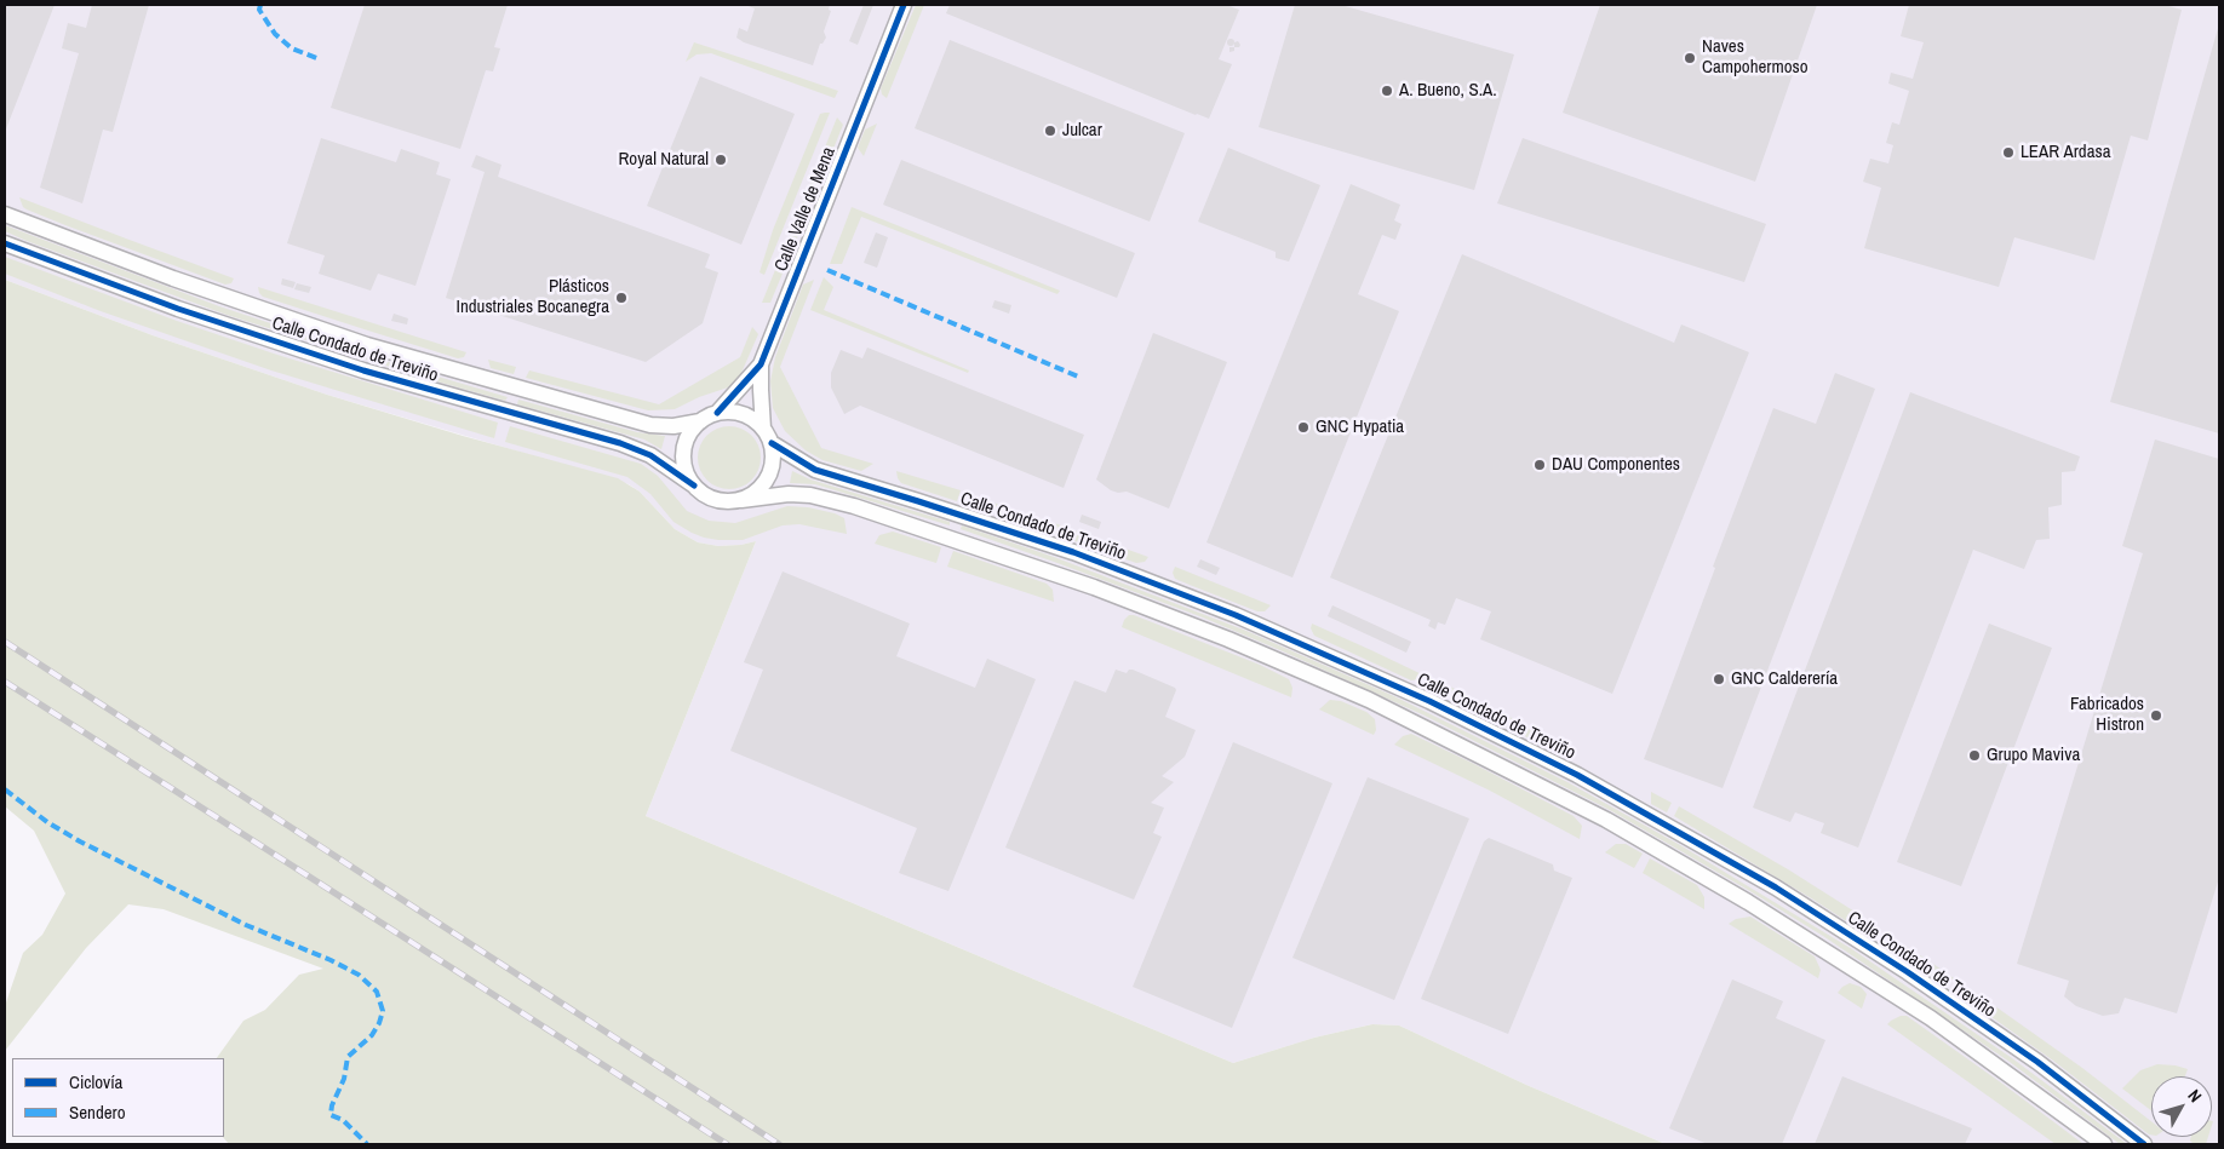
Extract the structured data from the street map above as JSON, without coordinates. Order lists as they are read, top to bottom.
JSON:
{
  "streets": {
    "street": ["Calle Valle de Mena", "Calle Condado de Treviño"]
  },
  "crossings": [
    ["Calle Valle de Mena", "Calle Condado de Treviño"]
  ],
  "places": [
    "Naves Campohermoso",
    "A. Bueno, S.A.",
    "Julcar",
    "LEAR Ardasa",
    "Royal Natural",
    "Plásticos Industriales Bocanegra",
    "GNC Hypatia",
    "DAU Componentes",
    "GNC Calderería",
    "Fabricados Histron",
    "Grupo Maviva"
  ],
  "legend": ["Ciclovía", "Sendero"],
  "north": "top right"
}
